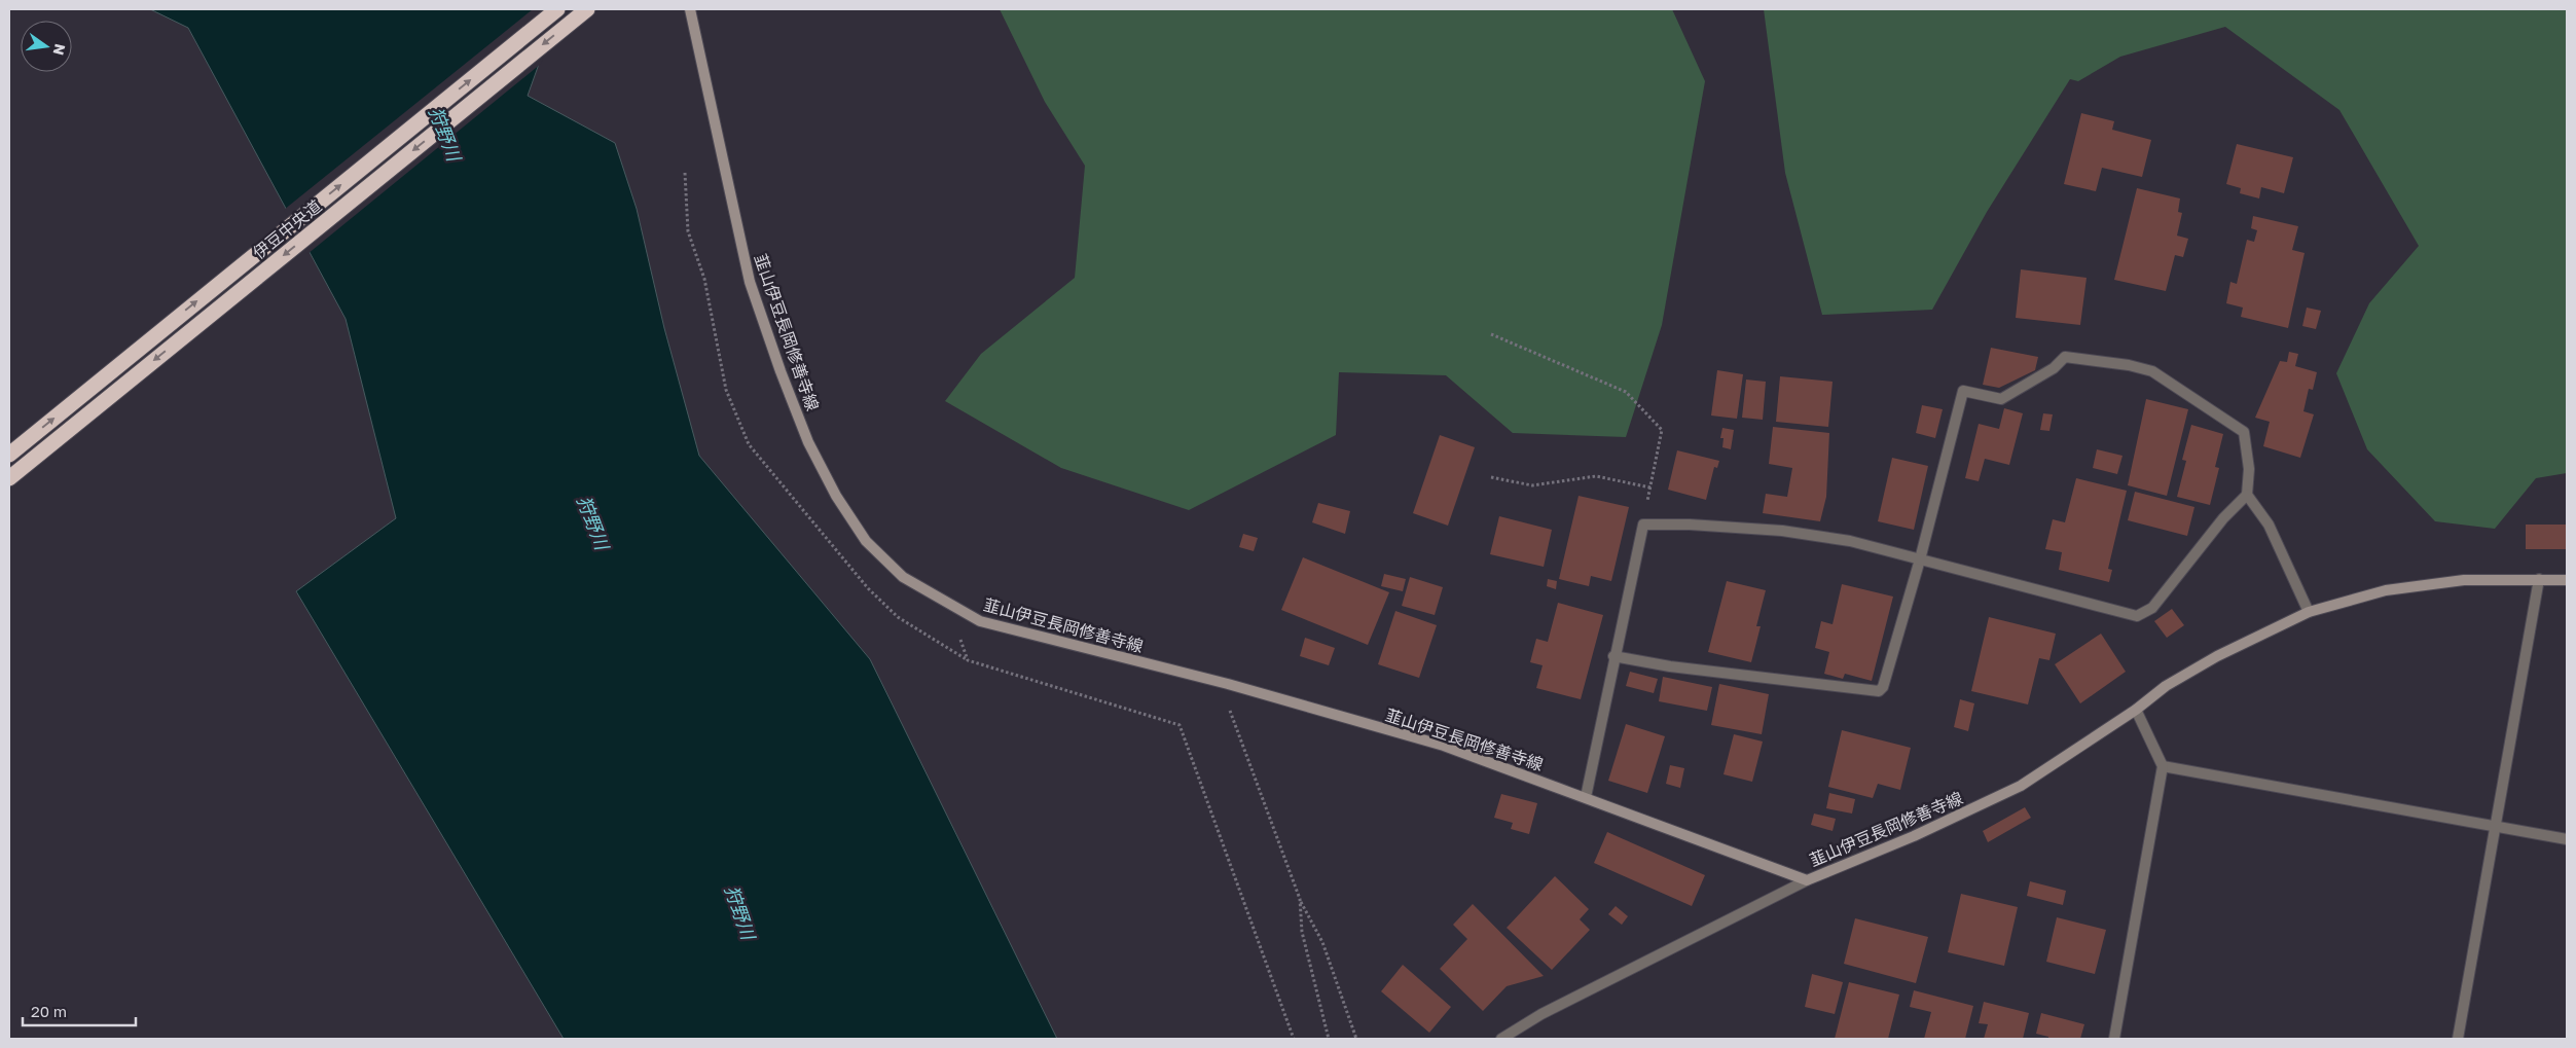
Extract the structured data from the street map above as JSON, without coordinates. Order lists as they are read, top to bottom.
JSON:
{
  "streets": {
    "highway": ["伊豆中央道"],
    "main road": ["韮山伊豆長岡修善寺線"]
  },
  "water": ["狩野川"],
  "scale_bar": "20 m",
  "north": "right"
}
